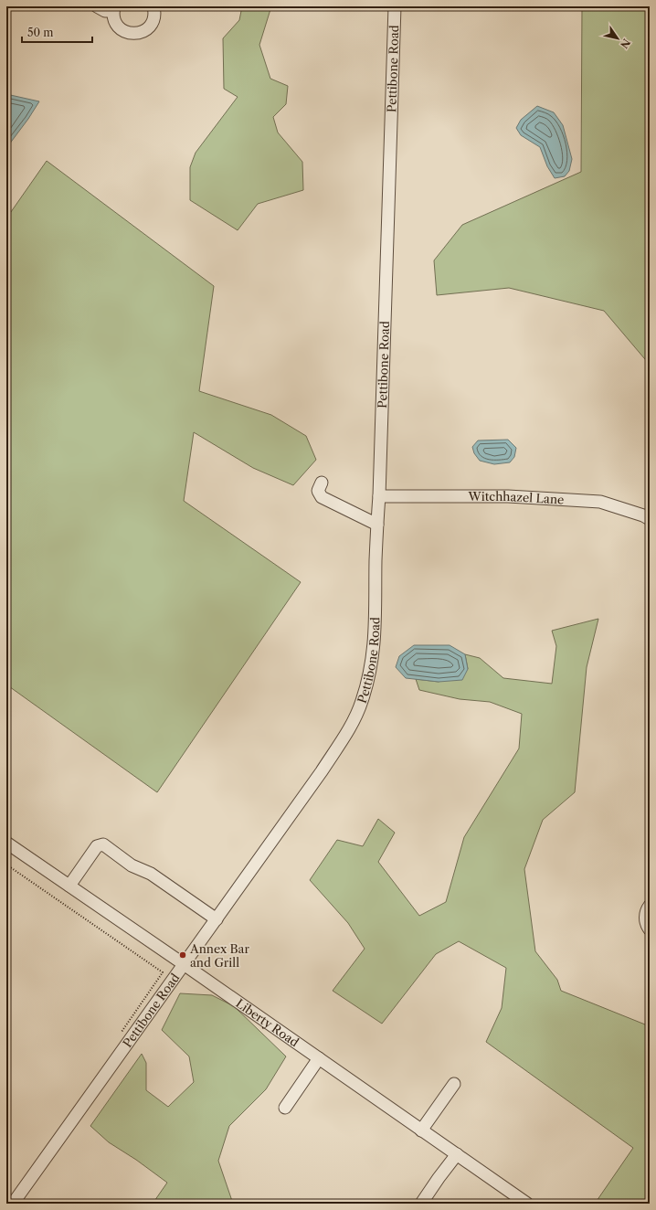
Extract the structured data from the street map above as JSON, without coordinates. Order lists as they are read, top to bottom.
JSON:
{
  "streets": {
    "street": ["Pettibone Road", "Witchhazel Lane", "Liberty Road"]
  },
  "crossings": [
    ["Pettibone Road", "Witchhazel Lane"],
    ["Pettibone Road", "Liberty Road"]
  ],
  "places": ["Annex Bar and Grill"],
  "scale_bar": "50 m",
  "north": "bottom right"
}
